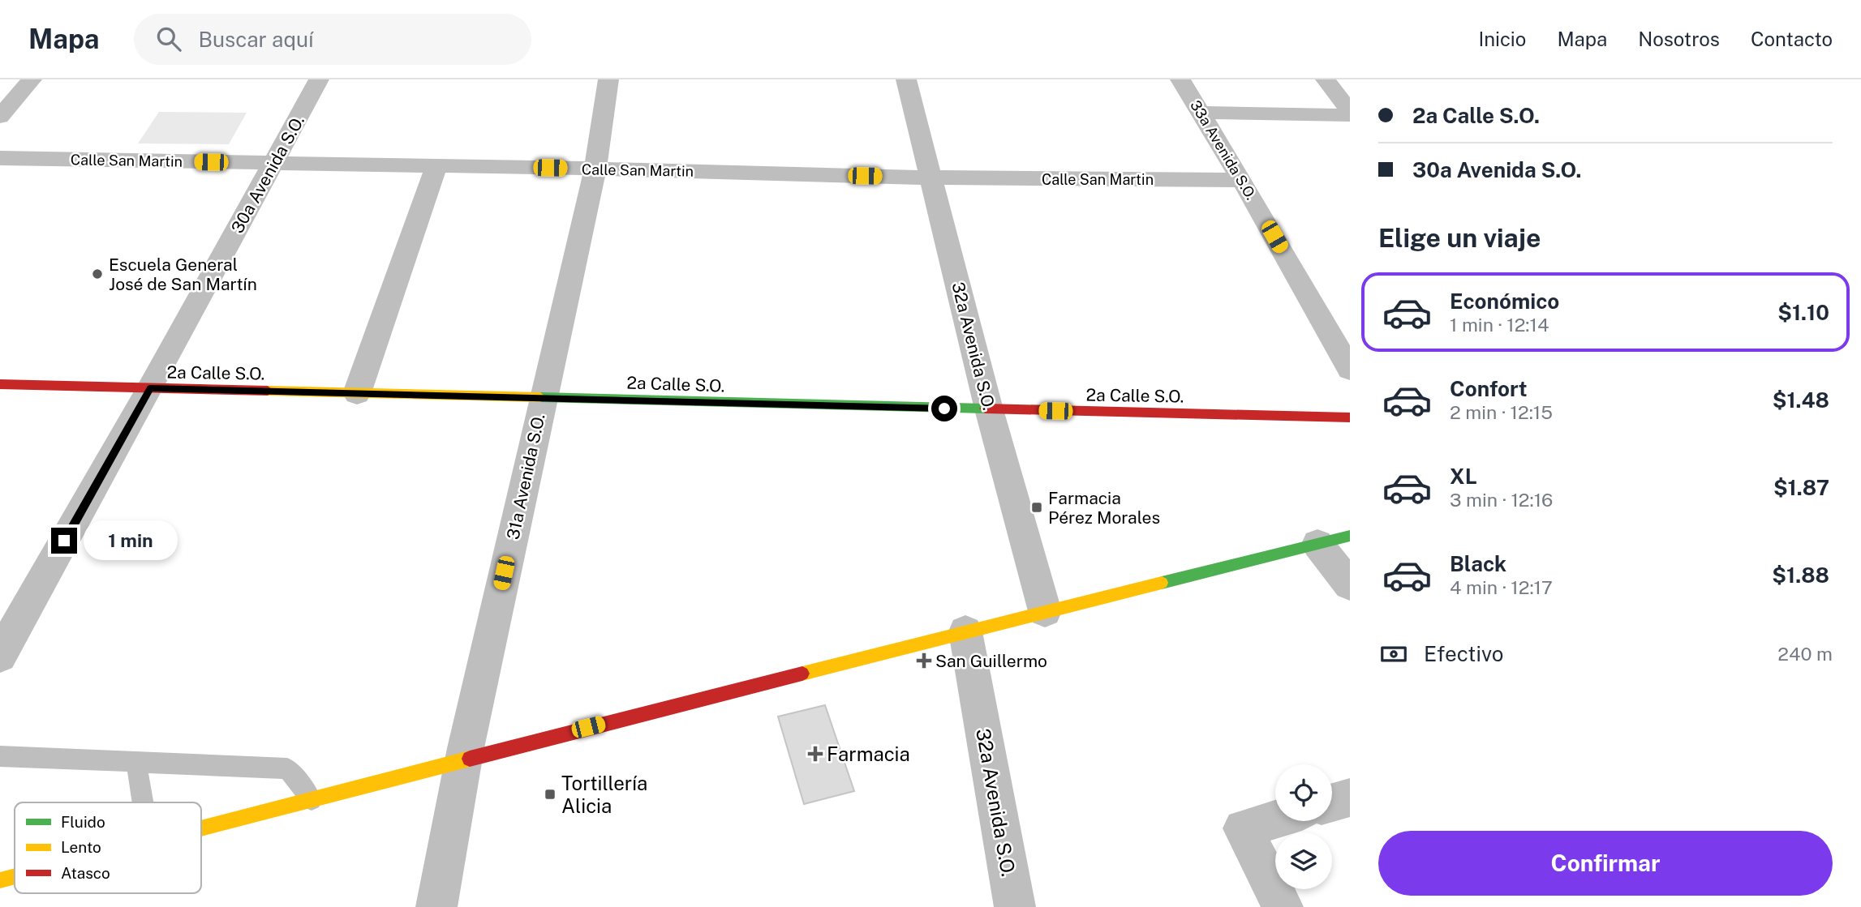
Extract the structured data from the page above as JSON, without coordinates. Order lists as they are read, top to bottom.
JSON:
{
  "streets": {
    "street": [
      "33a Avenida S.O.",
      "Calle San Martin",
      "30a Avenida S.O.",
      "32a Avenida S.O.",
      "2a Calle S.O.",
      "31a Avenida S.O."
    ]
  },
  "crossings": [
    ["33a Avenida S.O.", "Calle San Martin"],
    ["Calle San Martin", "30a Avenida S.O."],
    ["Calle San Martin", "32a Avenida S.O."],
    ["Calle San Martin", "31a Avenida S.O."],
    ["30a Avenida S.O.", "2a Calle S.O."],
    ["32a Avenida S.O.", "2a Calle S.O."],
    ["2a Calle S.O.", "31a Avenida S.O."]
  ],
  "places": {
    "other": ["Escuela General José de San Martín"],
    "transit": ["Farmacia Pérez Morales", "Tortillería Alicia"],
    "health": ["San Guillermo", "Farmacia"]
  },
  "legend": ["Fluido", "Lento", "Atasco"],
  "page": {
    "header": "Mapa",
    "search": "Buscar aquí",
    "nav": [
      "Inicio",
      "Mapa",
      "Nosotros",
      "Contacto"
    ],
    "banner": ["2a Calle S.O.", "30a Avenida S.O."],
    "heading": "Elige un viaje",
    "list": [
      {
        "name": "Económico",
        "note": "1 min · 12:14",
        "value": "$1.10"
      },
      {
        "name": "Confort",
        "note": "2 min · 12:15",
        "value": "$1.48"
      },
      {
        "name": "XL",
        "note": "3 min · 12:16",
        "value": "$1.87"
      },
      {
        "name": "Black",
        "note": "4 min · 12:17",
        "value": "$1.88"
      }
    ],
    "bubble": "1 min",
    "pay": ["Efectivo", "240 m"],
    "buttons": "Confirmar"
  }
}
